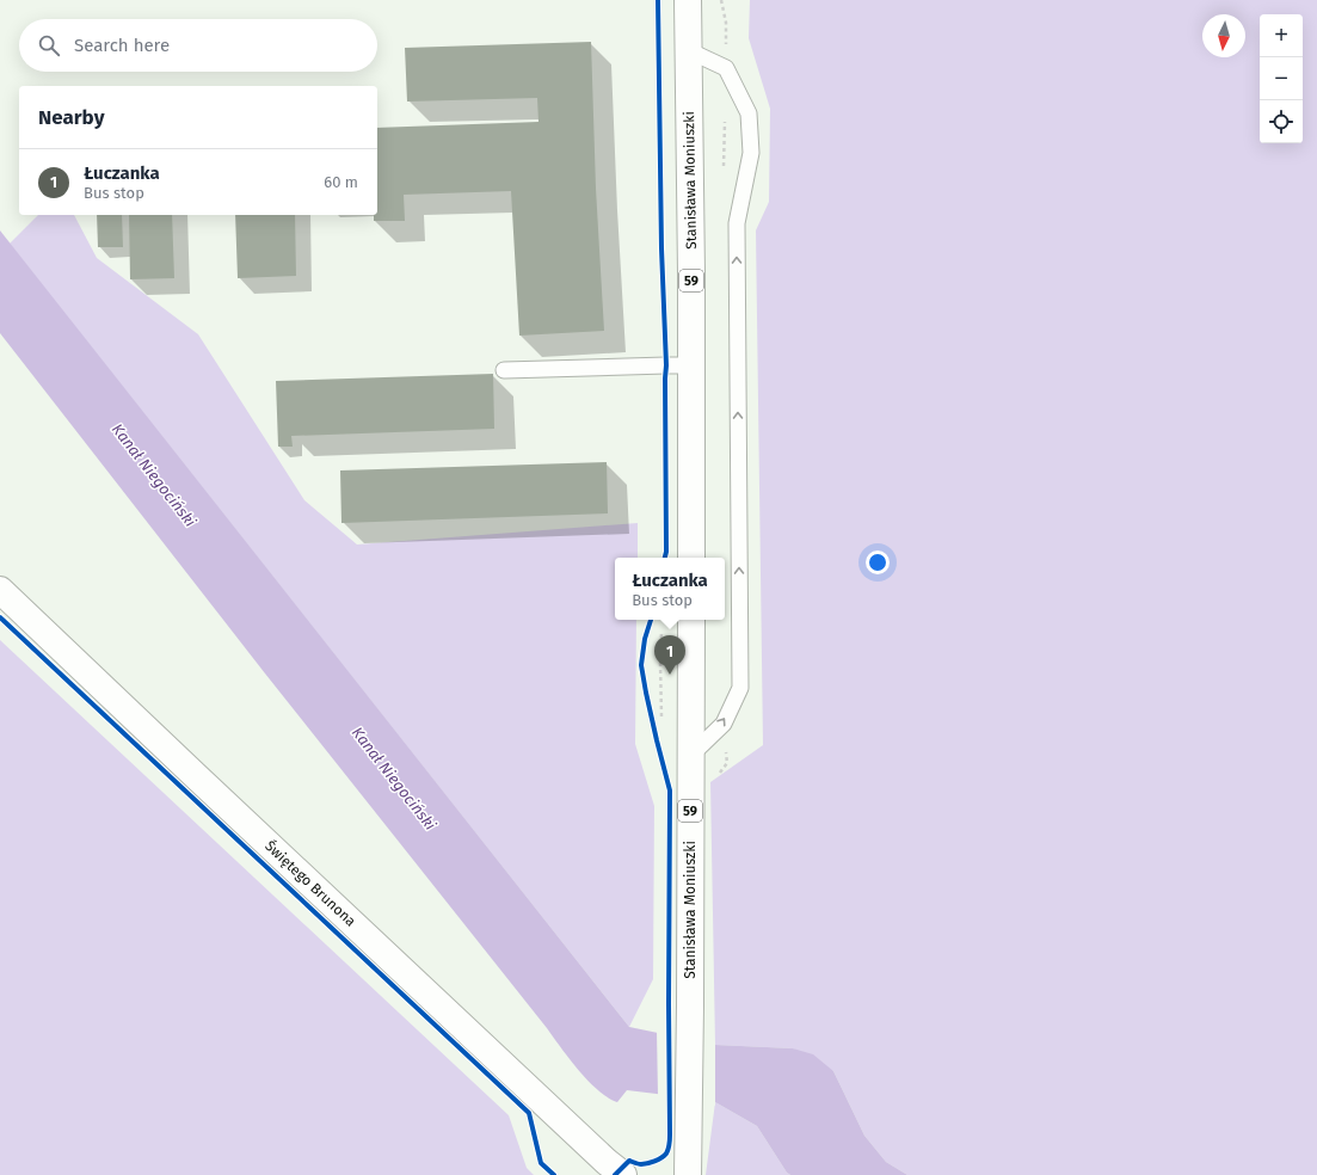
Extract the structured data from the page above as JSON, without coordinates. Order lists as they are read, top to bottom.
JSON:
{
  "streets": {
    "main road": ["Stanisława Moniuszki", "59", "Świętego Brunona"]
  },
  "water": ["Kanał Niegociński"],
  "north": "bottom",
  "page": {
    "map_buttons": ["+", "−"],
    "search": "Search here",
    "heading": "Nearby",
    "list": [
      {
        "mark": "1",
        "name": "Łuczanka",
        "note": "Bus stop",
        "value": "60 m"
      }
    ],
    "popup": ["Łuczanka", "Bus stop"],
    "pins": "1"
  }
}
